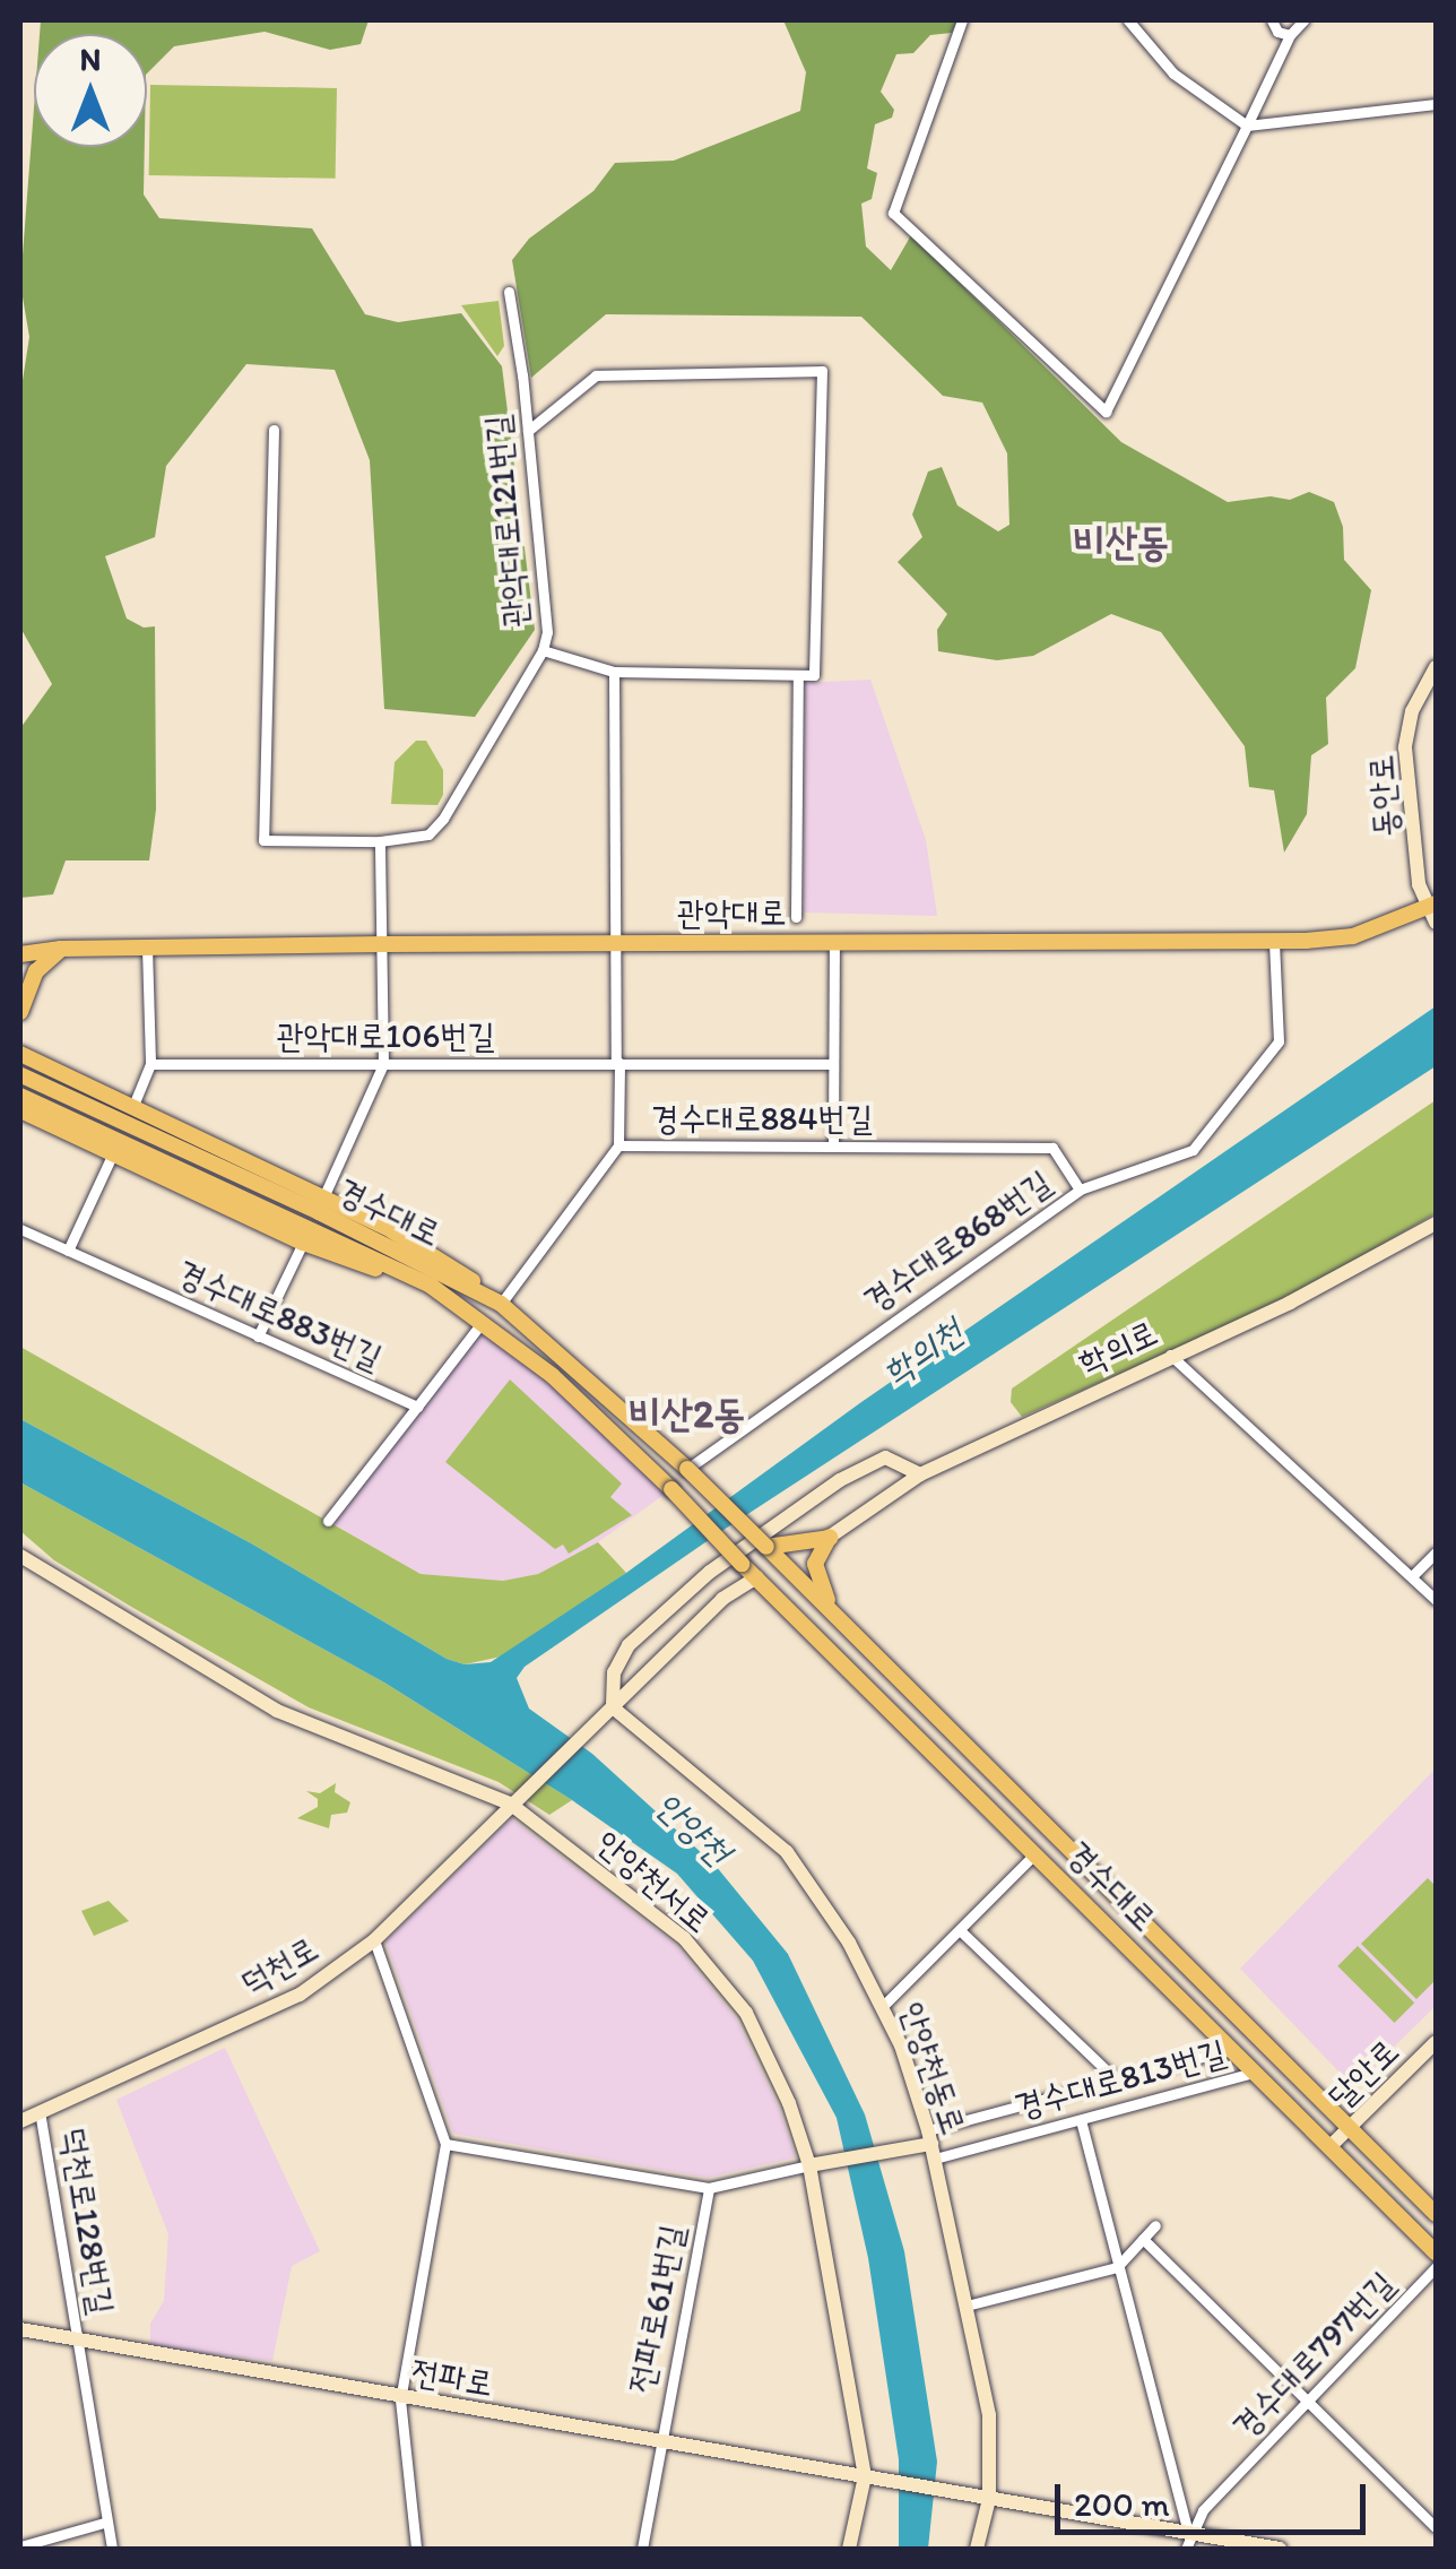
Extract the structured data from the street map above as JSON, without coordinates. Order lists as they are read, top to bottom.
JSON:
{
  "streets": {
    "main road": ["관악대로", "경수대로"],
    "street": [
      "관악대로121번길",
      "동안로",
      "관악대로106번길",
      "경수대로884번길",
      "경수대로868번길",
      "경수대로883번길",
      "학의로",
      "안양천서로",
      "덕천로",
      "안양천동로",
      "달안로",
      "경수대로813번길",
      "덕천로128번길",
      "전파로61번길",
      "경수대로797번길",
      "전파로"
    ]
  },
  "crossings": [
    ["동안로", "관악대로"],
    ["관악대로", "경수대로868번길"],
    ["경수대로884번길", "경수대로"],
    ["경수대로884번길", "경수대로868번길"],
    ["경수대로", "경수대로868번길"],
    ["경수대로", "달안로"],
    ["경수대로", "경수대로813번길"],
    ["안양천서로", "덕천로"],
    ["안양천서로", "전파로"],
    ["덕천로", "안양천동로"],
    ["덕천로", "덕천로128번길"],
    ["안양천동로", "경수대로813번길"],
    ["안양천동로", "전파로"],
    ["덕천로128번길", "전파로"],
    ["전파로61번길", "전파로"]
  ],
  "districts": ["비산동", "비산2동"],
  "water": ["학의천", "안양천"],
  "scale_bar": "200 m",
  "north": "top"
}
